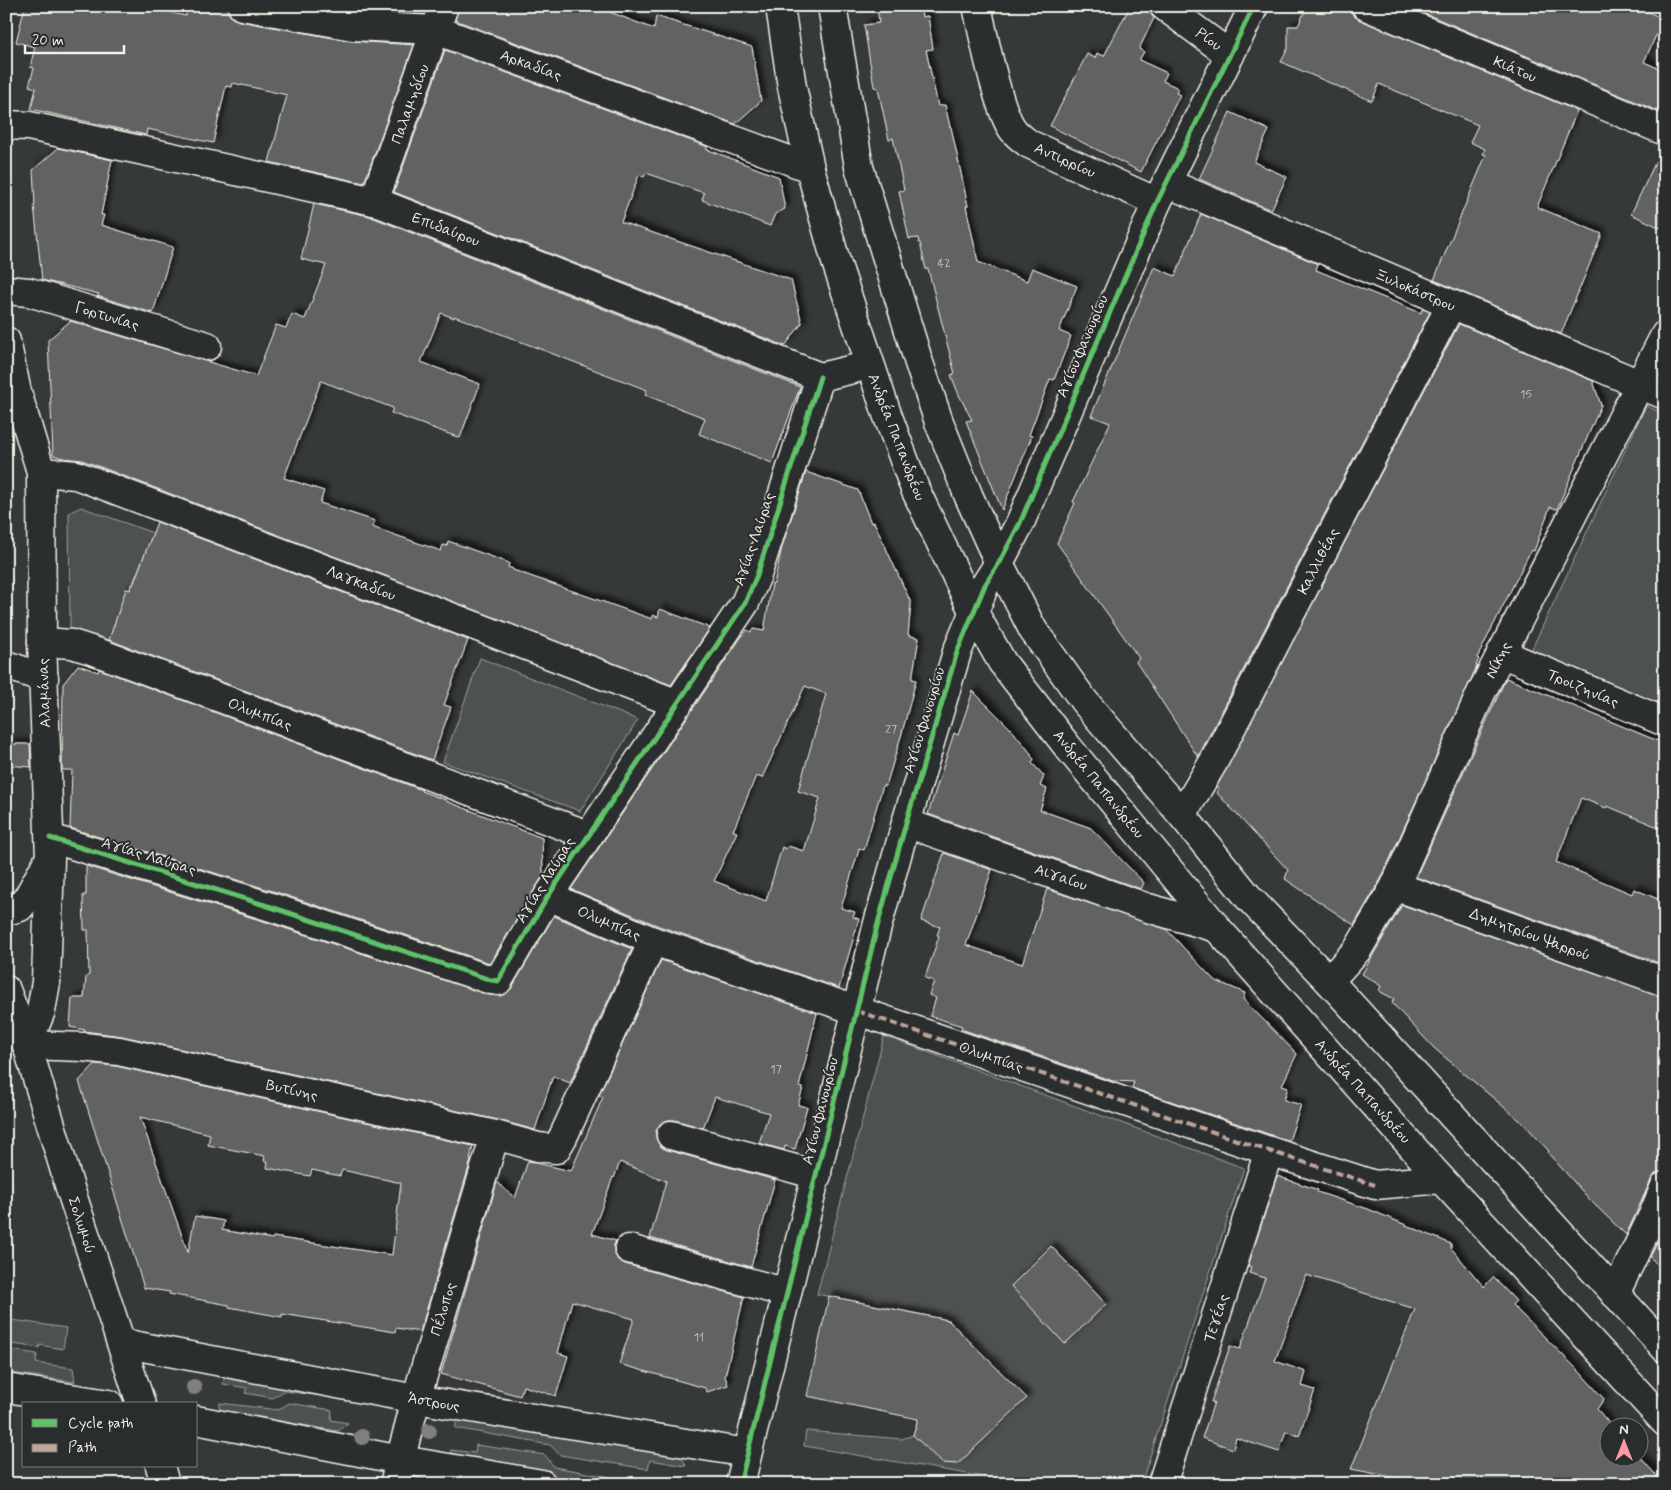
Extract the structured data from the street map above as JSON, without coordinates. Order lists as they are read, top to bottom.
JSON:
{
  "streets": {
    "street": [
      "Ρίου",
      "Αρκαδίας",
      "Κιάτου",
      "Παλαμηδίου",
      "Αντιρρίου",
      "Επιδαύρου",
      "Ξυλοκάστρου",
      "Γορτυνίας",
      "Αγίου Φανουρίου",
      "Ανδρέα Παπανδρέου",
      "Αγίας Λαύρας",
      "Καλλιθέας",
      "Λαγκαδίου",
      "Νίκης",
      "Τροιζηνίας",
      "Αλαμάνας",
      "Ολυμπίας",
      "Αιγαίου",
      "Δημητρίου Ψαρρού",
      "Βυτίνης",
      "Σολωμού",
      "Πέλοπος",
      "Τεγέας",
      "Άστρους"
    ]
  },
  "crossings": [
    ["Ρίου", "Αγίου Φανουρίου"],
    ["Αρκαδίας", "Παλαμηδίου"],
    ["Αρκαδίας", "Ανδρέα Παπανδρέου"],
    ["Παλαμηδίου", "Επιδαύρου"],
    ["Αντιρρίου", "Ξυλοκάστρου"],
    ["Αντιρρίου", "Αγίου Φανουρίου"],
    ["Επιδαύρου", "Αγίας Λαύρας"],
    ["Ξυλοκάστρου", "Αγίου Φανουρίου"],
    ["Ξυλοκάστρου", "Καλλιθέας"],
    ["Ξυλοκάστρου", "Νίκης"],
    ["Αγίου Φανουρίου", "Ανδρέα Παπανδρέου"],
    ["Αγίου Φανουρίου", "Ολυμπίας"],
    ["Αγίου Φανουρίου", "Αιγαίου"],
    ["Αγίου Φανουρίου", "Άστρους"],
    ["Ανδρέα Παπανδρέου", "Ολυμπίας"],
    ["Ανδρέα Παπανδρέου", "Αιγαίου"],
    ["Αγίας Λαύρας", "Λαγκαδίου"],
    ["Αγίας Λαύρας", "Αλαμάνας"],
    ["Αγίας Λαύρας", "Ολυμπίας"],
    ["Λαγκαδίου", "Αλαμάνας"],
    ["Νίκης", "Τροιζηνίας"],
    ["Νίκης", "Δημητρίου Ψαρρού"],
    ["Αλαμάνας", "Ολυμπίας"],
    ["Αλαμάνας", "Βυτίνης"],
    ["Αλαμάνας", "Σολωμού"],
    ["Ολυμπίας", "Βυτίνης"],
    ["Ολυμπίας", "Τεγέας"],
    ["Βυτίνης", "Σολωμού"],
    ["Βυτίνης", "Πέλοπος"],
    ["Σολωμού", "Άστρους"],
    ["Πέλοπος", "Άστρους"]
  ],
  "house_numbers": [
    "42",
    "15",
    "27",
    "17",
    "11"
  ],
  "legend": ["Cycle path", "Path"],
  "scale_bar": "20 m",
  "north": "top"
}
